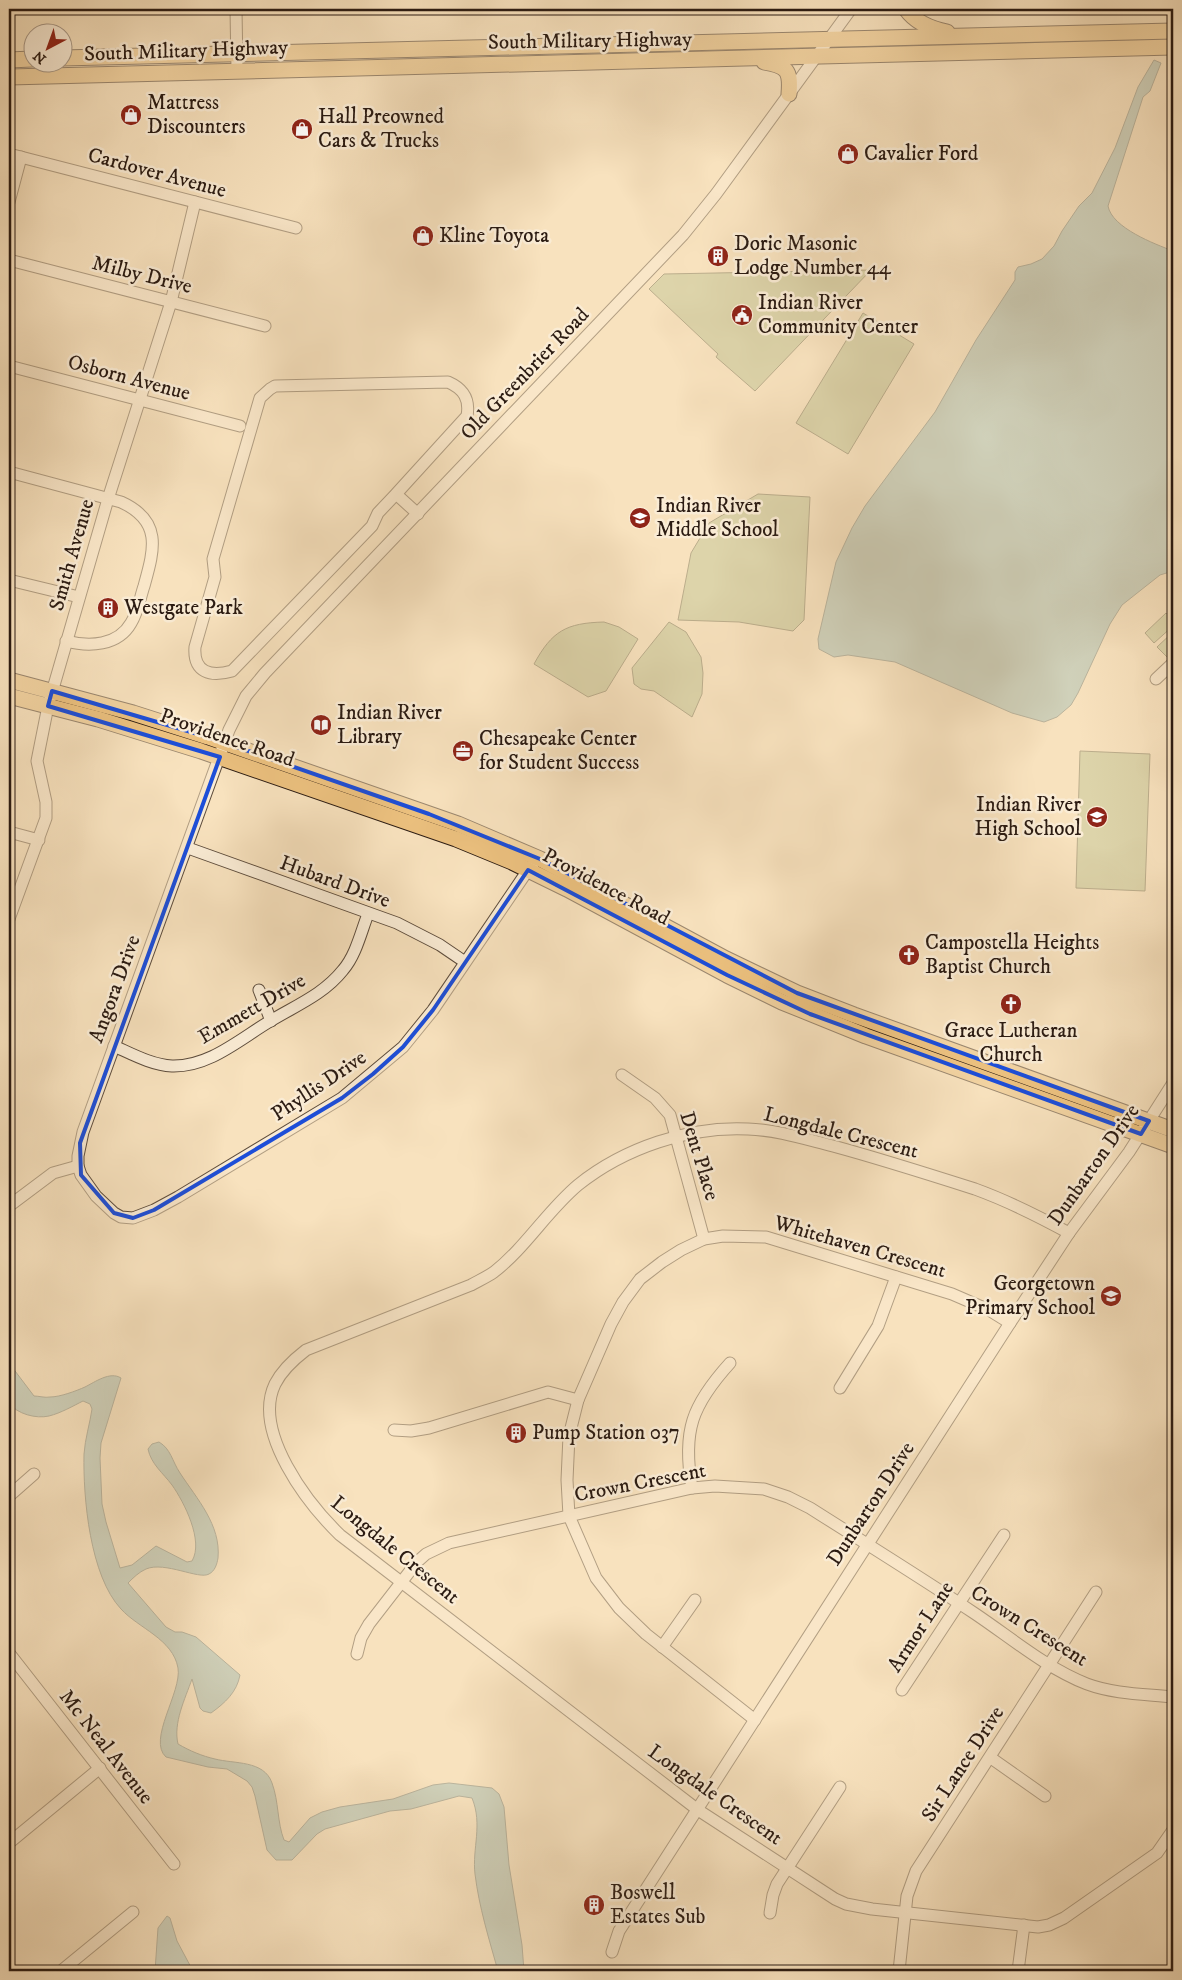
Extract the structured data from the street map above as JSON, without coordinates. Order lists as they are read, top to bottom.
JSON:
{
  "streets": {
    "main road": ["South Military Highway", "Providence Road"],
    "street": [
      "Cardover Avenue",
      "Milby Drive",
      "Old Greenbrier Road",
      "Osborn Avenue",
      "Smith Avenue",
      "Hubard Drive",
      "Angora Drive",
      "Emmett Drive",
      "Phyllis Drive",
      "Longdale Crescent",
      "Dent Place",
      "Dunbarton Drive",
      "Whitehaven Crescent",
      "Crown Crescent",
      "Armor Lane",
      "Mc Neal Avenue",
      "Sir Lance Drive"
    ]
  },
  "crossings": [
    ["South Military Highway", "Old Greenbrier Road"],
    ["Cardover Avenue", "Smith Avenue"],
    ["Milby Drive", "Smith Avenue"],
    ["Old Greenbrier Road", "Providence Road"],
    ["Old Greenbrier Road", "Angora Drive"],
    ["Osborn Avenue", "Smith Avenue"],
    ["Smith Avenue", "Providence Road"],
    ["Providence Road", "Angora Drive"],
    ["Providence Road", "Phyllis Drive"],
    ["Providence Road", "Dunbarton Drive"],
    ["Hubard Drive", "Angora Drive"],
    ["Hubard Drive", "Emmett Drive"],
    ["Hubard Drive", "Phyllis Drive"],
    ["Angora Drive", "Emmett Drive"],
    ["Angora Drive", "Phyllis Drive"],
    ["Longdale Crescent", "Dent Place"],
    ["Longdale Crescent", "Dunbarton Drive"],
    ["Longdale Crescent", "Crown Crescent"],
    ["Longdale Crescent", "Sir Lance Drive"],
    ["Dent Place", "Whitehaven Crescent"],
    ["Dunbarton Drive", "Whitehaven Crescent"],
    ["Dunbarton Drive", "Crown Crescent"],
    ["Whitehaven Crescent", "Crown Crescent"],
    ["Crown Crescent", "Armor Lane"],
    ["Crown Crescent", "Sir Lance Drive"]
  ],
  "places": {
    "shop": [
      "Mattress Discounters",
      "Hall Preowned Cars & Trucks",
      "Cavalier Ford",
      "Kline Toyota"
    ],
    "building": [
      "Doric Masonic Lodge Number 44",
      "Westgate Park",
      "Pump Station 037",
      "Boswell Estates Sub"
    ],
    "public building": ["Indian River Community Center"],
    "school or university": ["Indian River Middle School", "Indian River High School", "Georgetown Primary School"],
    "library": ["Indian River Library"],
    "office": ["Chesapeake Center for Student Success"],
    "church": ["Campostella Heights Baptist Church", "Grace Lutheran Church"]
  },
  "north": "bottom left"
}
